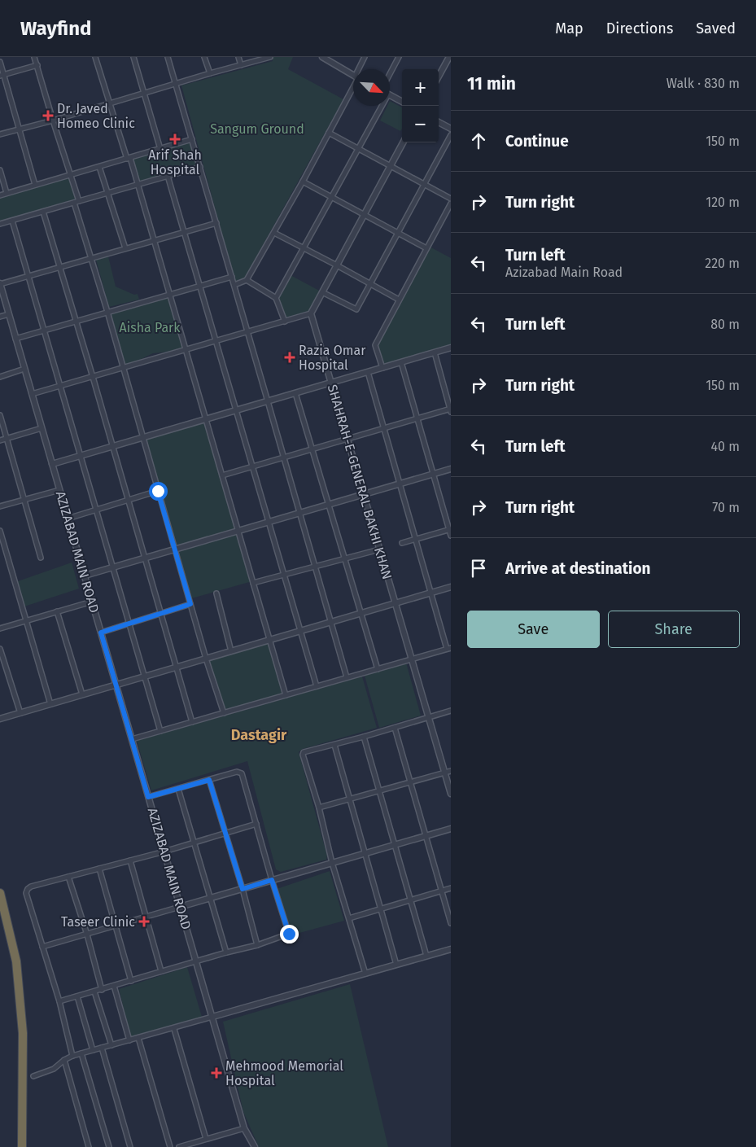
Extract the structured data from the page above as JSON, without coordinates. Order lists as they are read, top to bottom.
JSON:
{
  "streets": {
    "street": ["SHAHRAH-E-GENERAL BAKHI KHAN", "AZIZABAD MAIN ROAD"]
  },
  "districts": ["Dastagir"],
  "parks": ["Sangum Ground", "Aisha Park"],
  "places": {
    "health": [
      "Dr. Javed Homeo Clinic",
      "Arif Shah Hospital",
      "Razia Omar Hospital",
      "Taseer Clinic",
      "Mehmood Memorial Hospital"
    ]
  },
  "north": "bottom right",
  "page": {
    "header": "Wayfind",
    "nav": ["Map", "Directions", "Saved"],
    "heading": ["11 min", "Walk · 830 m"],
    "map_buttons": ["+", "−"],
    "list": [
      ["Continue", "150 m"],
      ["Turn right", "120 m"],
      ["Turn left", "Azizabad Main Road", "220 m"],
      ["Turn left", "80 m"],
      ["Turn right", "150 m"],
      ["Turn left", "40 m"],
      ["Turn right", "70 m"],
      "Arrive at destination"
    ],
    "buttons": ["Save", "Share"]
  }
}
